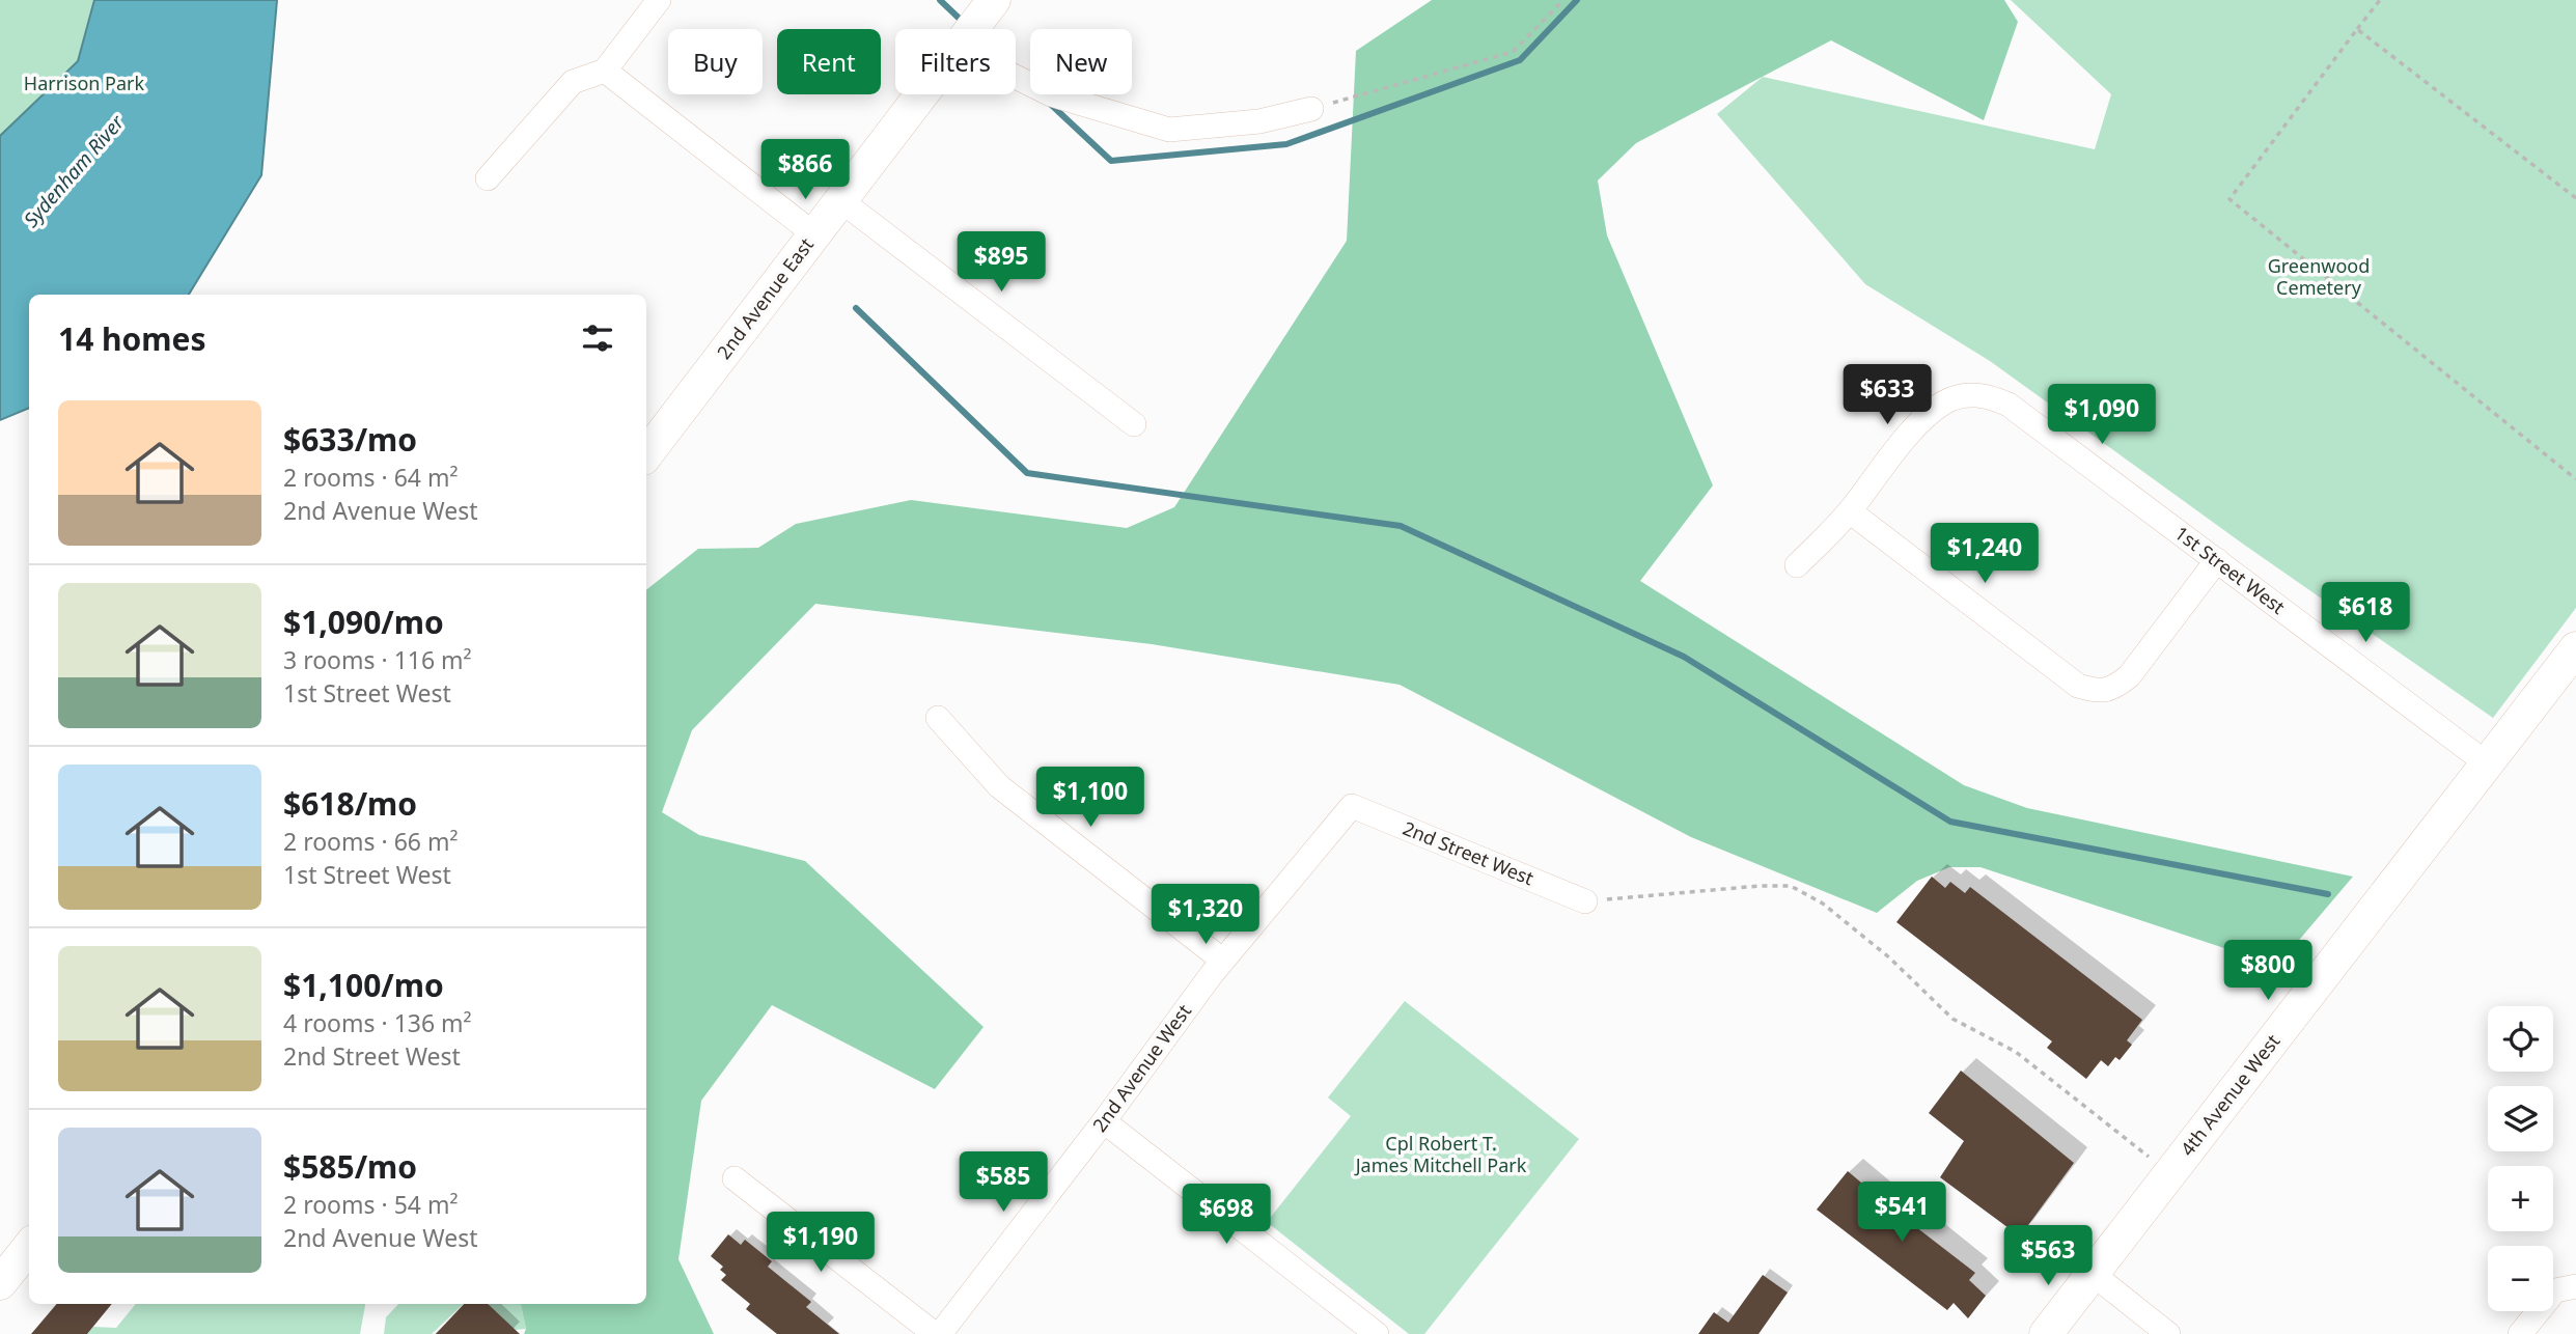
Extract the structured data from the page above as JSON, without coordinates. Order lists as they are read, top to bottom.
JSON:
{
  "streets": {
    "street": [
      "2nd Avenue East",
      "1st Street West",
      "2nd Street West",
      "2nd Avenue West",
      "4th Avenue West"
    ]
  },
  "crossings": [
    ["1st Street West", "4th Avenue West"],
    ["2nd Street West", "2nd Avenue West"]
  ],
  "water": ["Sydenham River"],
  "parks": ["Harrison Park", "Greenwood Cemetery", "Cpl Robert T. James Mitchell Park"],
  "page": {
    "chip": [
      "Buy",
      "Rent",
      "Filters",
      "New"
    ],
    "price": [
      "$866",
      "$895",
      "$633",
      "$1,090",
      "$1,240",
      "$618",
      "$1,100",
      "$1,320",
      "$800",
      "$585",
      "$541",
      "$698",
      "$1,190",
      "$563"
    ],
    "heading": "14 homes",
    "list": [
      {
        "name": "$633/mo",
        "note": "2 rooms · 64 m² · 2nd Avenue West"
      },
      {
        "name": "$1,090/mo",
        "note": "3 rooms · 116 m² · 1st Street West"
      },
      {
        "name": "$618/mo",
        "note": "2 rooms · 66 m² · 1st Street West"
      },
      {
        "name": "$1,100/mo",
        "note": "4 rooms · 136 m² · 2nd Street West"
      },
      {
        "name": "$585/mo",
        "note": "2 rooms · 54 m² · 2nd Avenue West"
      }
    ],
    "map_buttons": ["+", "−"]
  }
}
